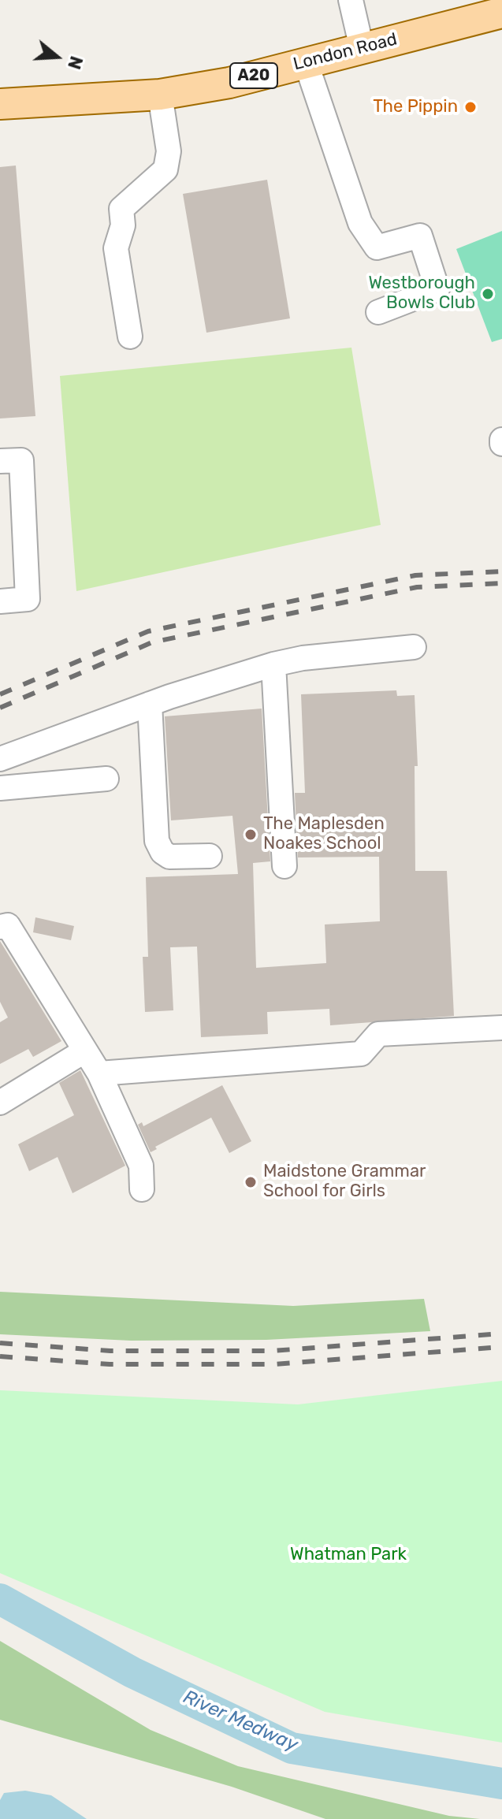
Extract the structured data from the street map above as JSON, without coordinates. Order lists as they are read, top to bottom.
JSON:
{
  "streets": {
    "main road": ["London Road", "A20"]
  },
  "water": ["River Medway"],
  "parks": ["Whatman Park"],
  "places": [
    "The Pippin",
    "Westborough Bowls Club",
    "The Maplesden Noakes School",
    "Maidstone Grammar School for Girls"
  ],
  "north": "right"
}
